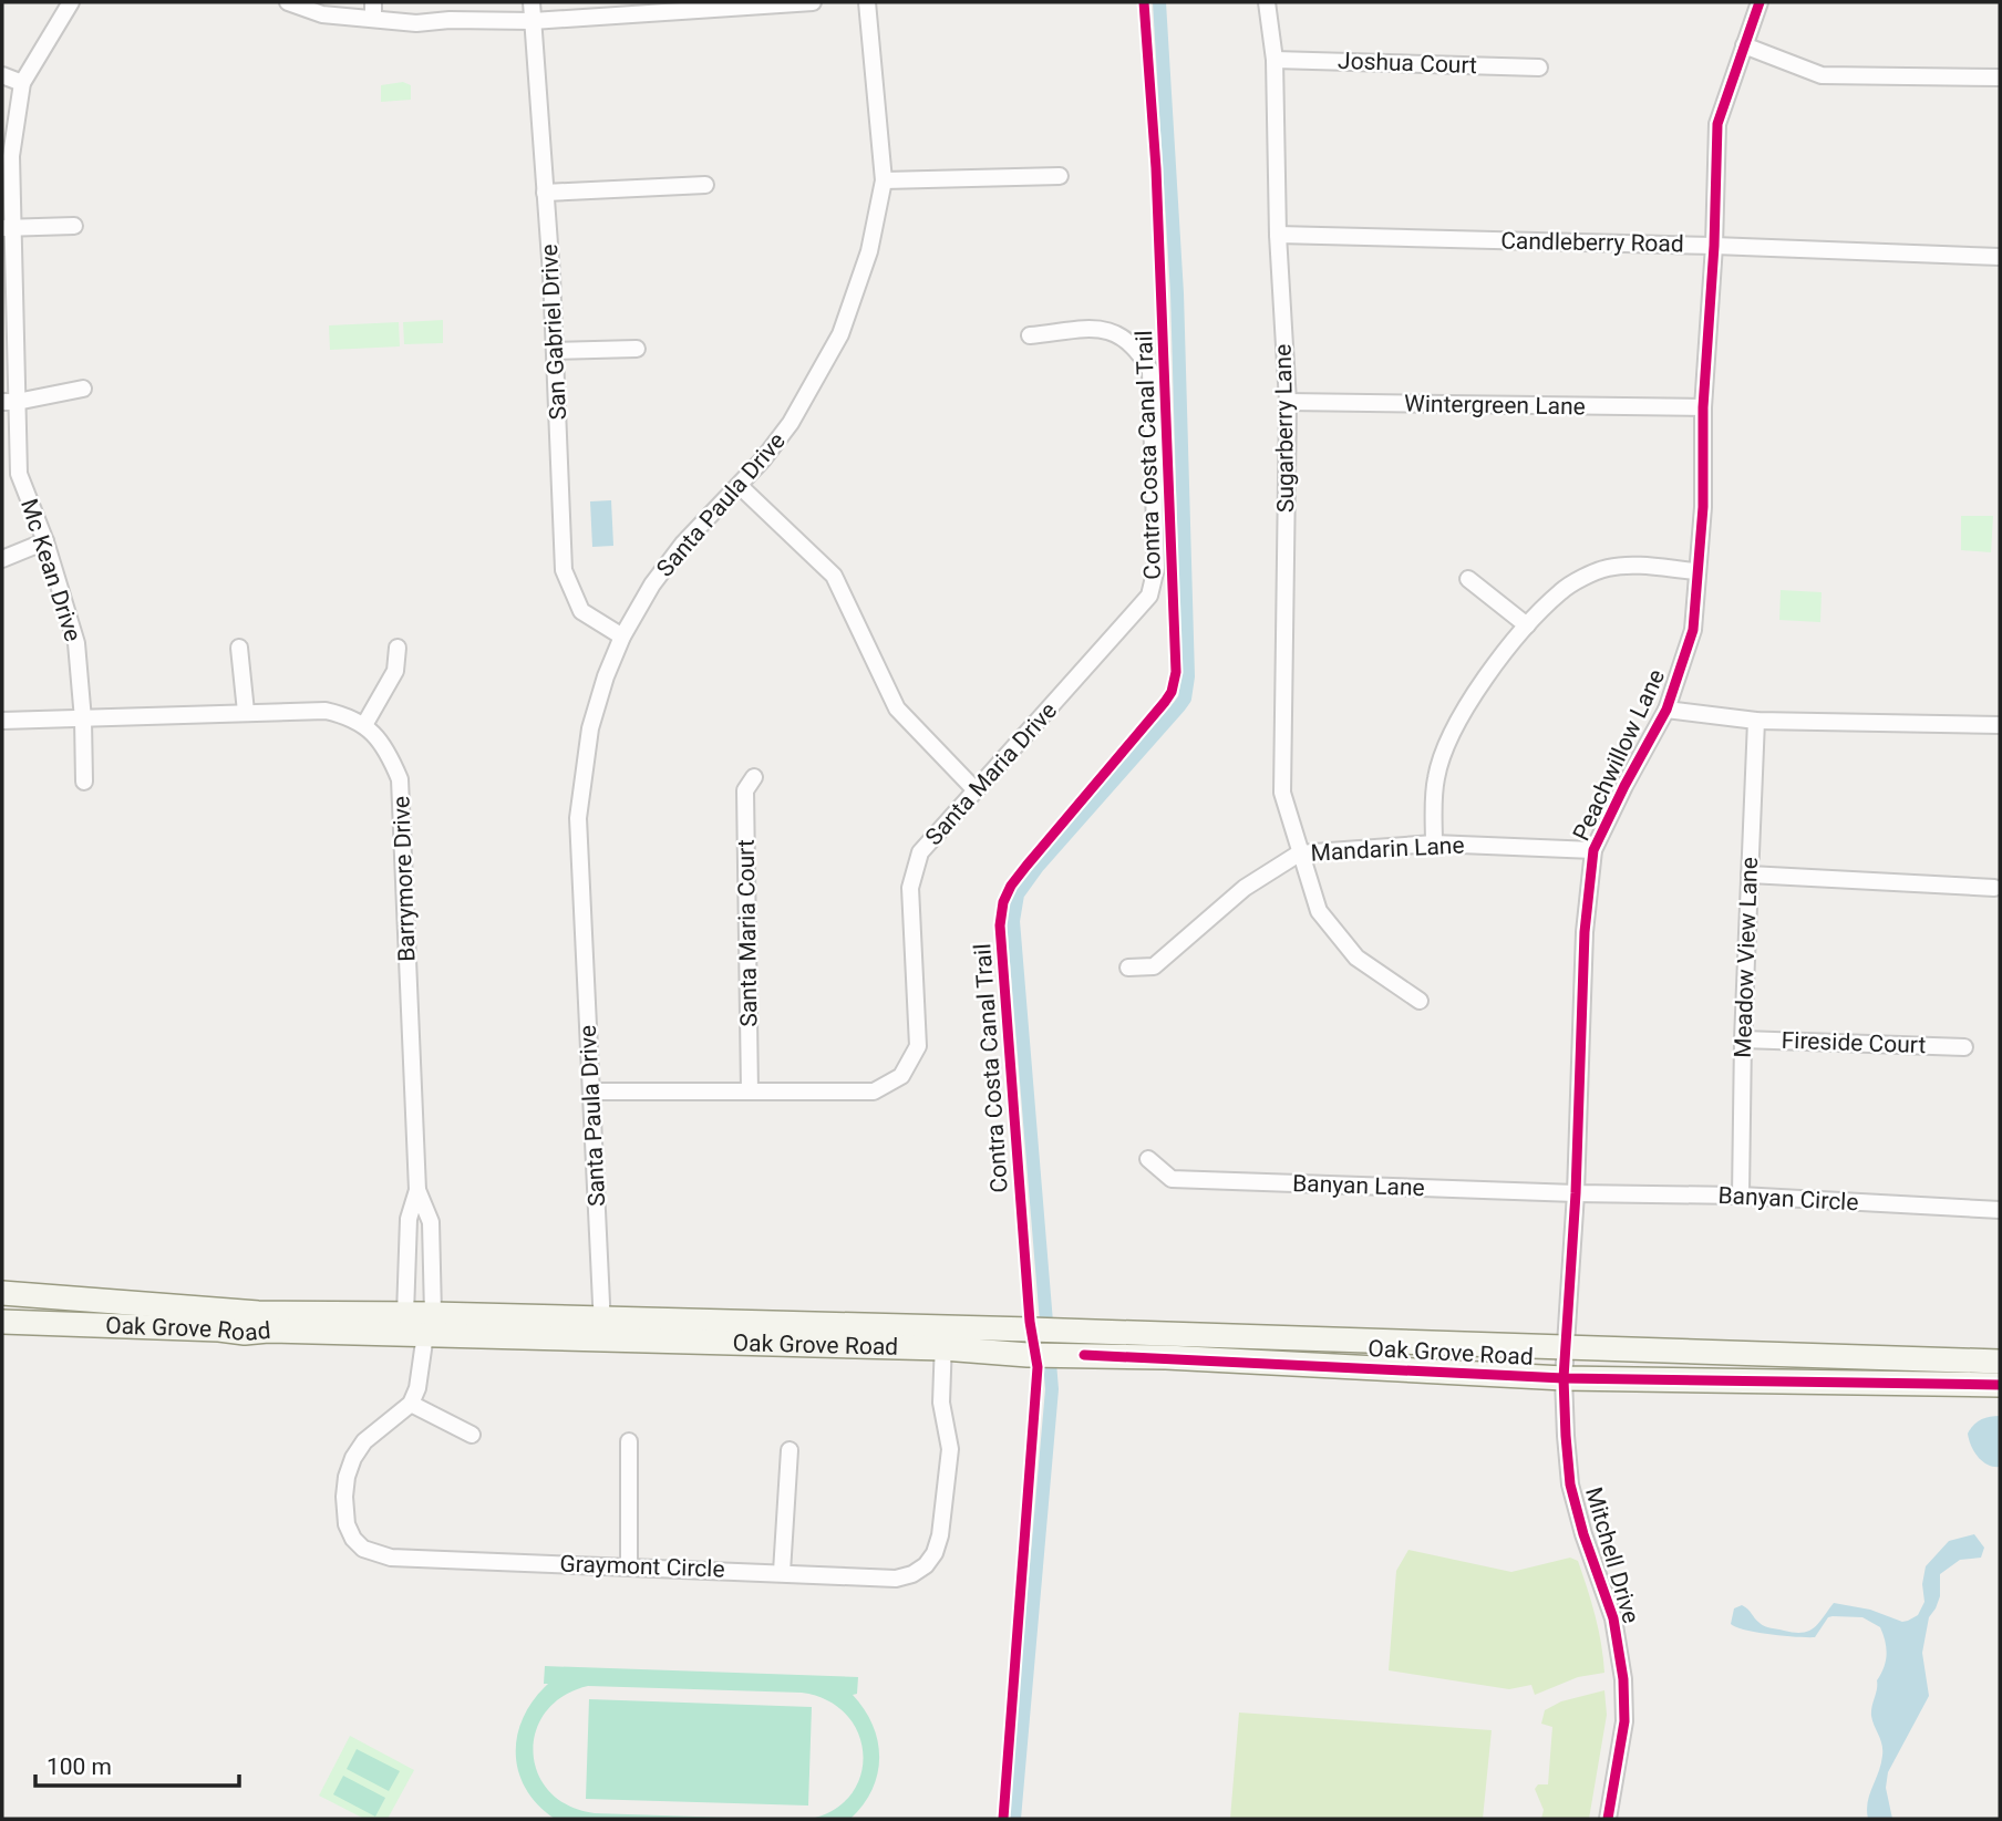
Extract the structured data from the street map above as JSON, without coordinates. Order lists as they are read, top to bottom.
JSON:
{
  "streets": {
    "main road": ["Oak Grove Road"],
    "street": [
      "Joshua Court",
      "Candleberry Road",
      "San Gabriel Drive",
      "Wintergreen Lane",
      "Sugarberry Lane",
      "Santa Paula Drive",
      "Mc Kean Drive",
      "Peachwillow Lane",
      "Santa Maria Drive",
      "Mandarin Lane",
      "Barrymore Drive",
      "Santa Maria Court",
      "Meadow View Lane",
      "Fireside Court",
      "Banyan Lane",
      "Banyan Circle",
      "Mitchell Drive",
      "Graymont Circle"
    ],
    "cycle path": ["Contra Costa Canal Trail"]
  },
  "crossings": [
    ["Joshua Court", "Sugarberry Lane"],
    ["Candleberry Road", "Sugarberry Lane"],
    ["Candleberry Road", "Peachwillow Lane"],
    ["San Gabriel Drive", "Santa Paula Drive"],
    ["Wintergreen Lane", "Sugarberry Lane"],
    ["Wintergreen Lane", "Peachwillow Lane"],
    ["Sugarberry Lane", "Mandarin Lane"],
    ["Santa Paula Drive", "Santa Maria Drive"],
    ["Santa Paula Drive", "Oak Grove Road"],
    ["Mc Kean Drive", "Barrymore Drive"],
    ["Peachwillow Lane", "Mandarin Lane"],
    ["Peachwillow Lane", "Banyan Lane"],
    ["Peachwillow Lane", "Banyan Circle"],
    ["Peachwillow Lane", "Oak Grove Road"],
    ["Peachwillow Lane", "Mitchell Drive"],
    ["Santa Maria Drive", "Santa Maria Court"],
    ["Barrymore Drive", "Oak Grove Road"],
    ["Meadow View Lane", "Fireside Court"],
    ["Meadow View Lane", "Banyan Circle"],
    ["Banyan Lane", "Banyan Circle"],
    ["Oak Grove Road", "Mitchell Drive"],
    ["Oak Grove Road", "Graymont Circle"]
  ],
  "scale_bar": "100 m"
}
